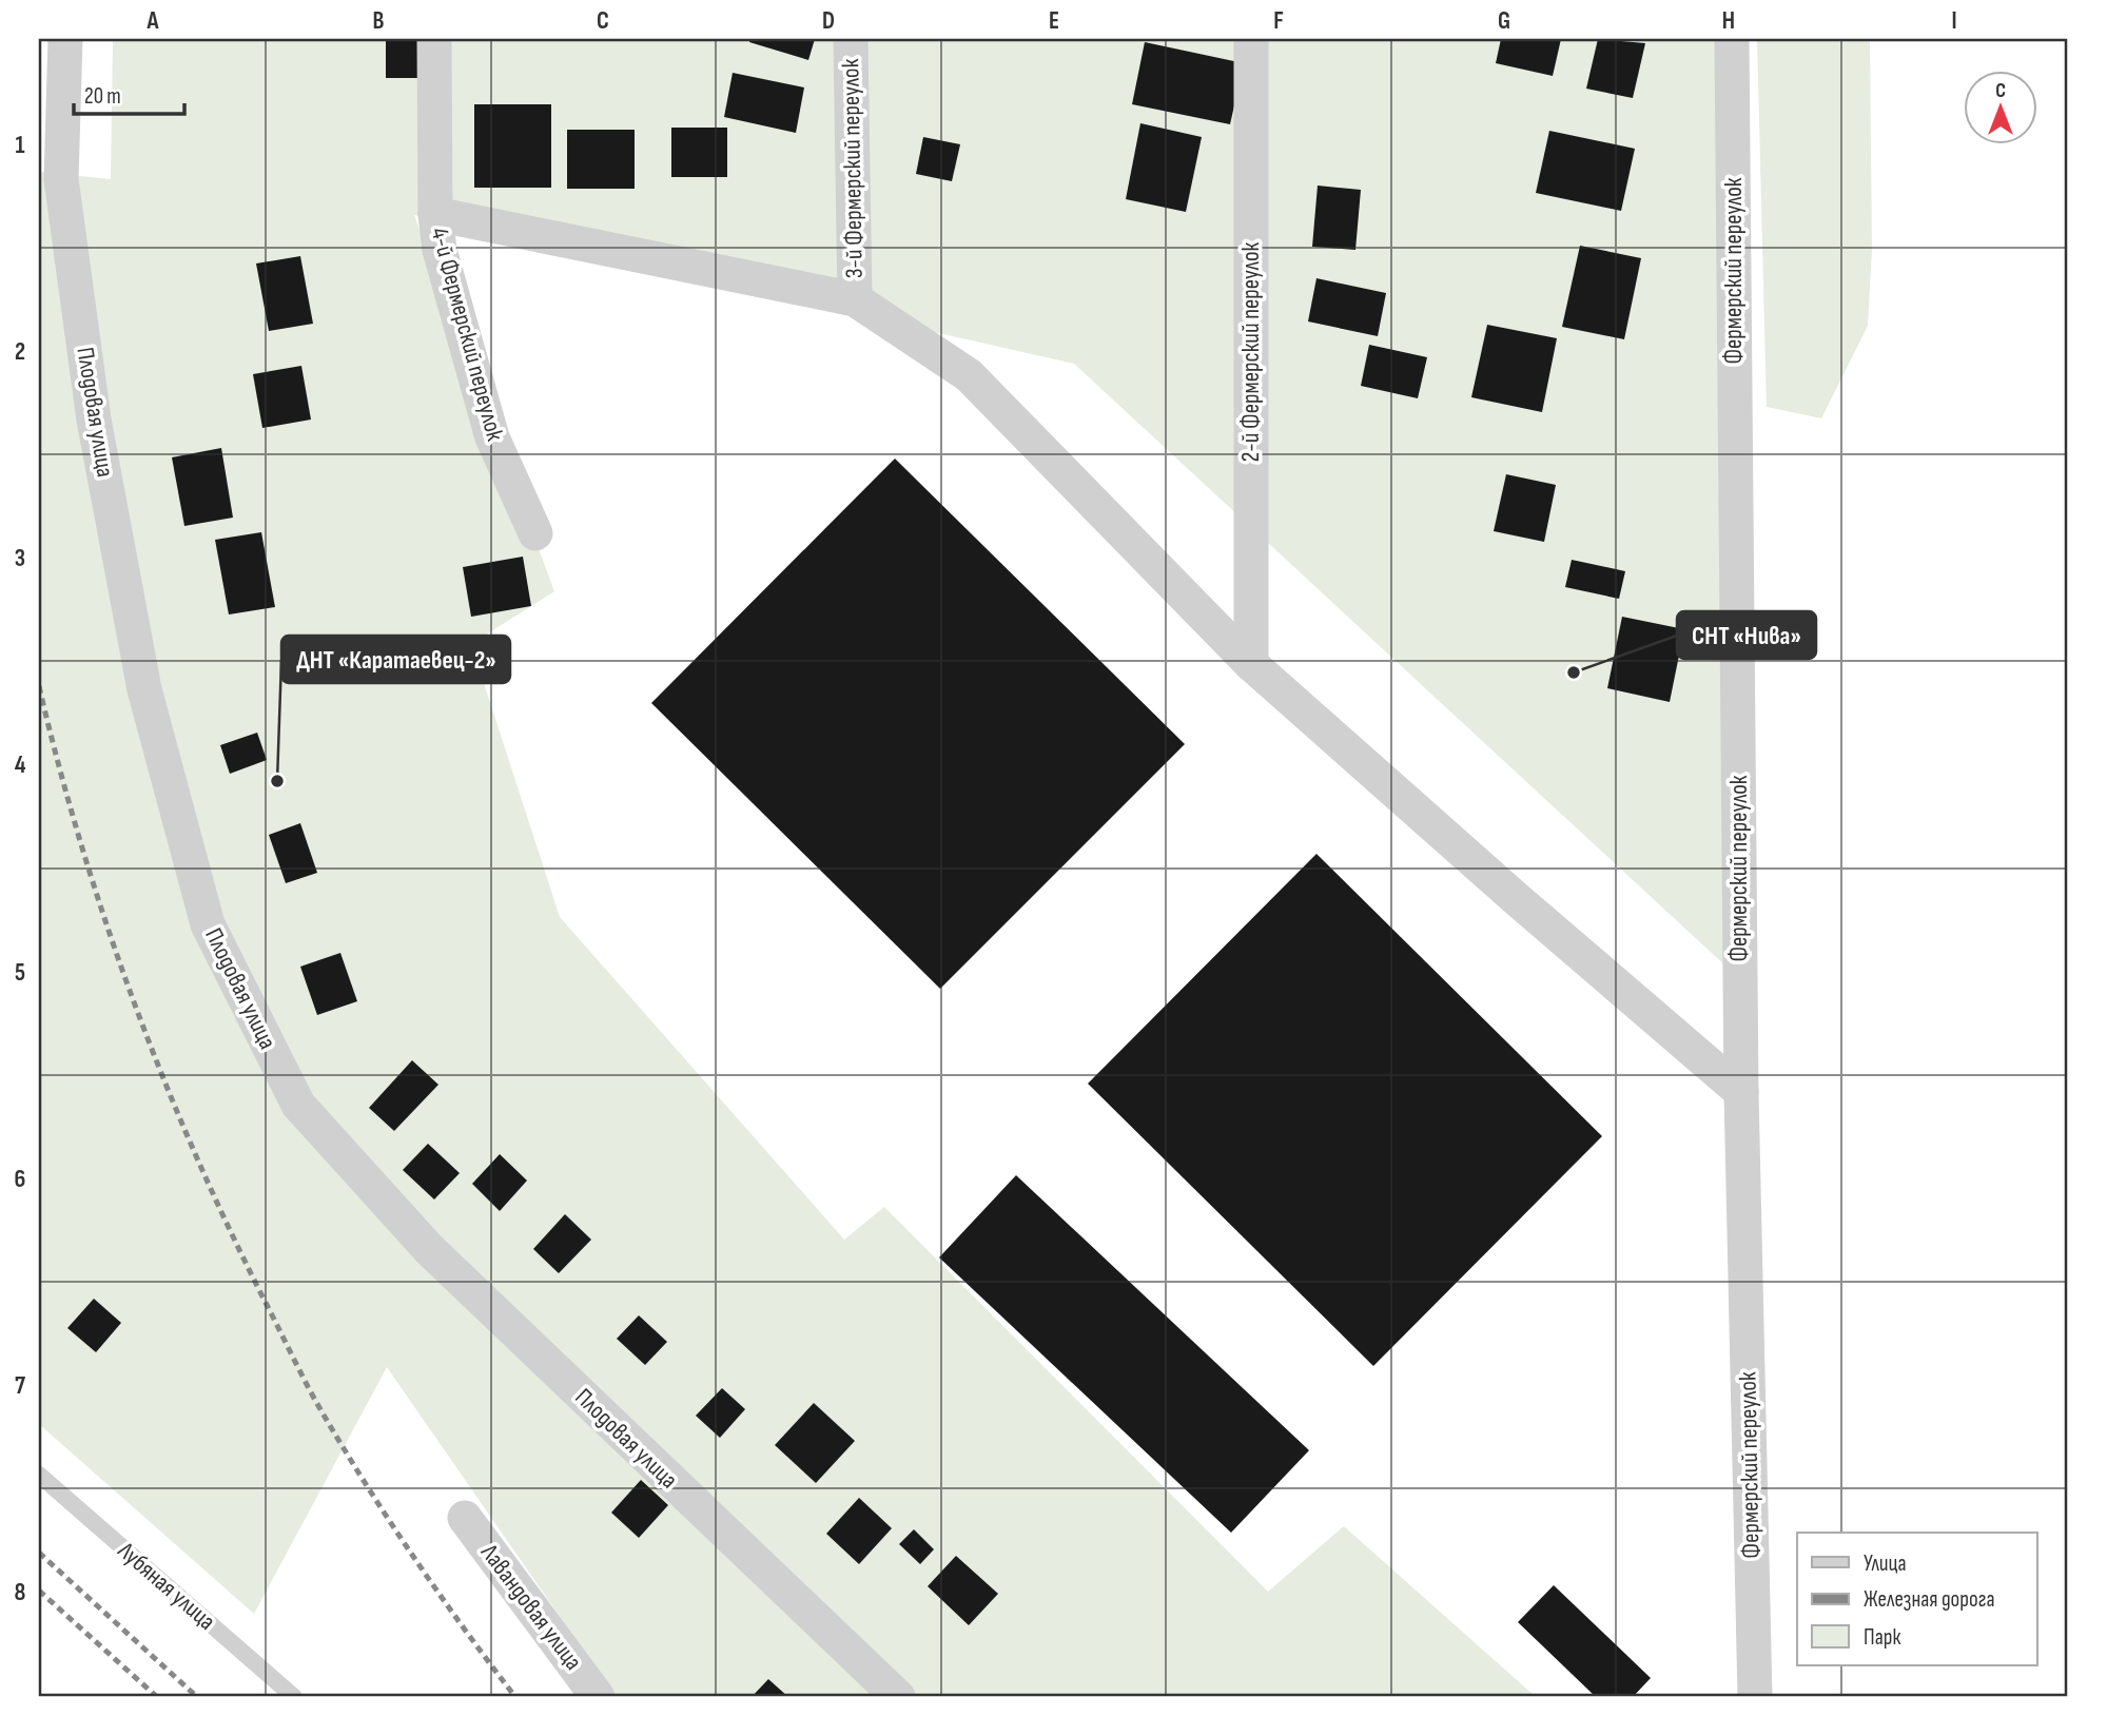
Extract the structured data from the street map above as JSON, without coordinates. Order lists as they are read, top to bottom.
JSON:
{
  "streets": {
    "street": [
      "3-й Фермерский переулок",
      "Фермерский переулок",
      "4-й Фермерский переулок",
      "2-й Фермерский переулок",
      "Плодовая улица",
      "Лавандовая улица"
    ],
    "lane": ["Лубяная улица"]
  },
  "places": ["СНТ «Нива»", "ДНТ «Каратаевец-2»"],
  "legend": ["Улица", "Железная дорога", "Парк"],
  "scale_bar": "20 m",
  "north": "top",
  "grid": {
    "columns": [
      "A",
      "B",
      "C",
      "D",
      "E",
      "F",
      "G",
      "H",
      "I"
    ],
    "rows": [
      "1",
      "2",
      "3",
      "4",
      "5",
      "6",
      "7",
      "8"
    ]
  }
}
